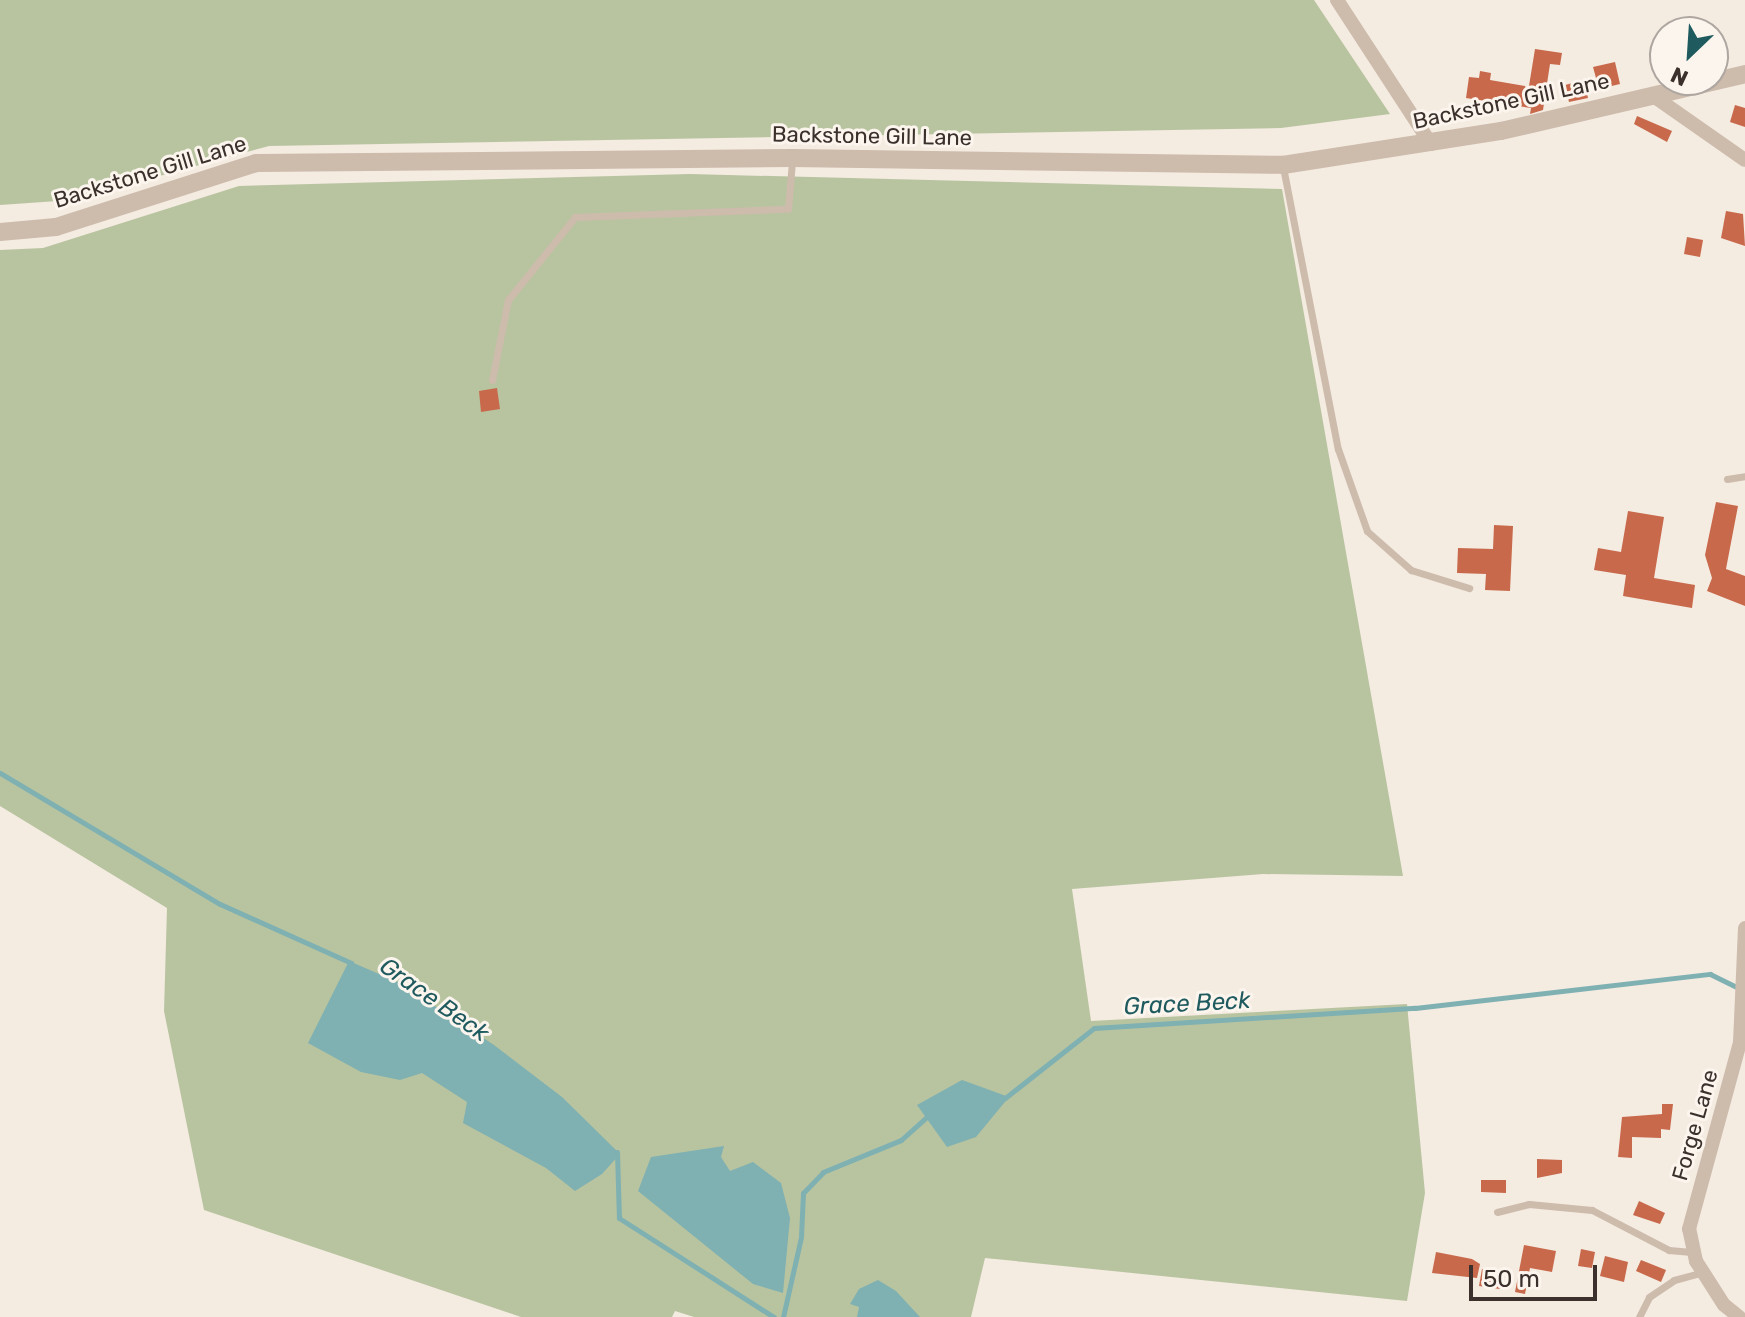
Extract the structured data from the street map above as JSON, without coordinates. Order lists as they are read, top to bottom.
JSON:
{
  "streets": {
    "street": ["Backstone Gill Lane", "Forge Lane"]
  },
  "water": ["Grace Beck"],
  "scale_bar": "50 m",
  "north": "bottom left"
}
